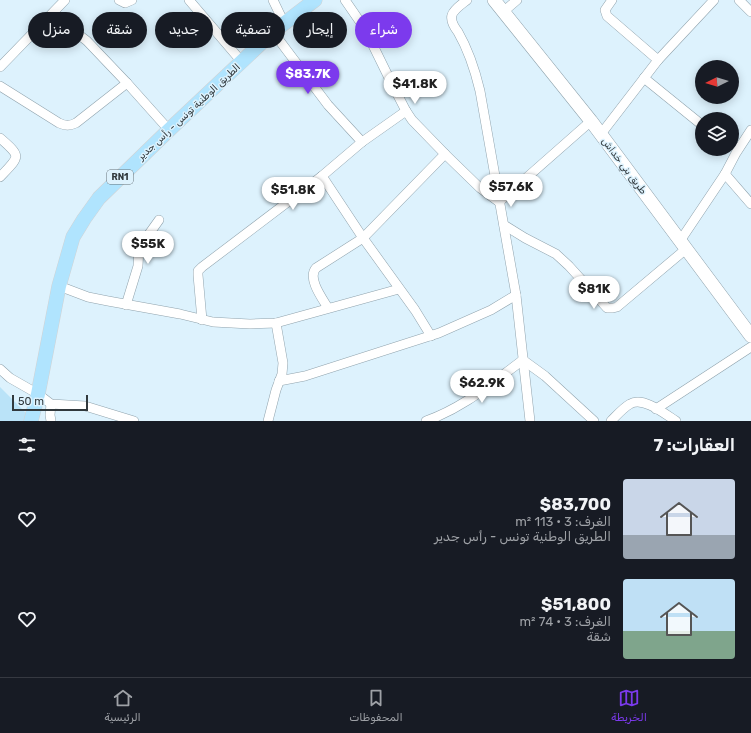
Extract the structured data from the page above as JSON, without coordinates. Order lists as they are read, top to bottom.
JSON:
{
  "streets": {
    "main road": ["الطريق الوطنية تونس - رأس جدير", "طريق بني خداش", "RN1"]
  },
  "scale_bar": "50 m",
  "north": "left",
  "page": {
    "chip": [
      "شراء",
      "إيجار",
      "تصفية",
      "جديد",
      "شقة",
      "منزل"
    ],
    "price": [
      "$83.7K",
      "$41.8K",
      "$57.6K",
      "$51.8K",
      "$55K",
      "$81K",
      "$62.9K"
    ],
    "scale": "50 m",
    "heading": "العقارات: 7",
    "list": [
      {
        "name": "$83,700",
        "note": "الغرف: 3 · 113 m² · الطريق الوطنية تونس - رأس جدير"
      },
      {
        "name": "$51,800",
        "note": "الغرف: 3 · 74 m² · شقة"
      }
    ],
    "tabs": ["الخريطة", "المحفوظات", "الرئيسية"]
  }
}
